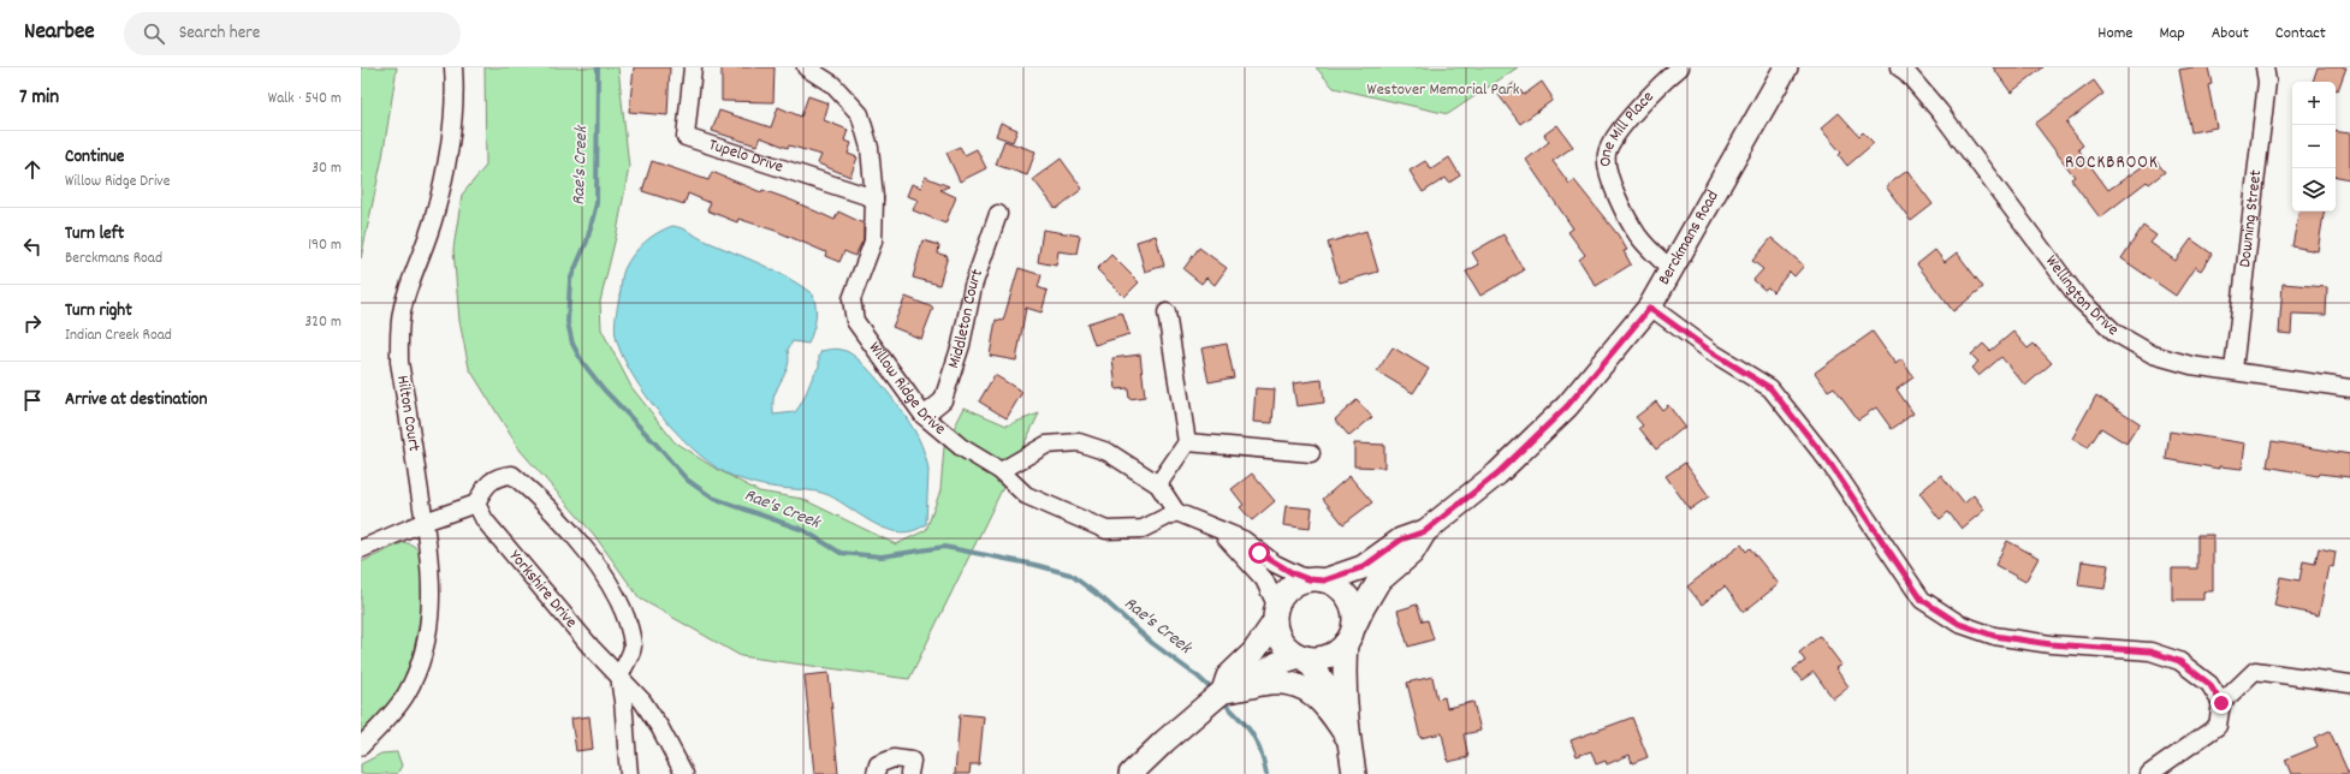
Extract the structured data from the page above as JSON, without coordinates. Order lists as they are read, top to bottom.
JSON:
{
  "streets": {
    "main road": ["Berckmans Road"],
    "street": [
      "One Mill Place",
      "Tupelo Drive",
      "Downing Street",
      "Wellington Drive",
      "Middleton Court",
      "Willow Ridge Drive",
      "Hilton Court",
      "Yorkshire Drive"
    ]
  },
  "crossings": [
    ["One Mill Place", "Berckmans Road"],
    ["Tupelo Drive", "Willow Ridge Drive"],
    ["Downing Street", "Wellington Drive"],
    ["Middleton Court", "Willow Ridge Drive"]
  ],
  "districts": ["ROCKBROOK"],
  "water": ["Rae's Creek"],
  "parks": ["Westover Memorial Park"],
  "page": {
    "header": "Nearbee",
    "search": "Search here",
    "nav": [
      "Home",
      "Map",
      "About",
      "Contact"
    ],
    "heading": ["7 min", "Walk · 540 m"],
    "map_buttons": ["+", "−"],
    "list": [
      ["Continue", "Willow Ridge Drive", "30 m"],
      ["Turn left", "Berckmans Road", "190 m"],
      ["Turn right", "Indian Creek Road", "320 m"],
      "Arrive at destination"
    ]
  }
}
